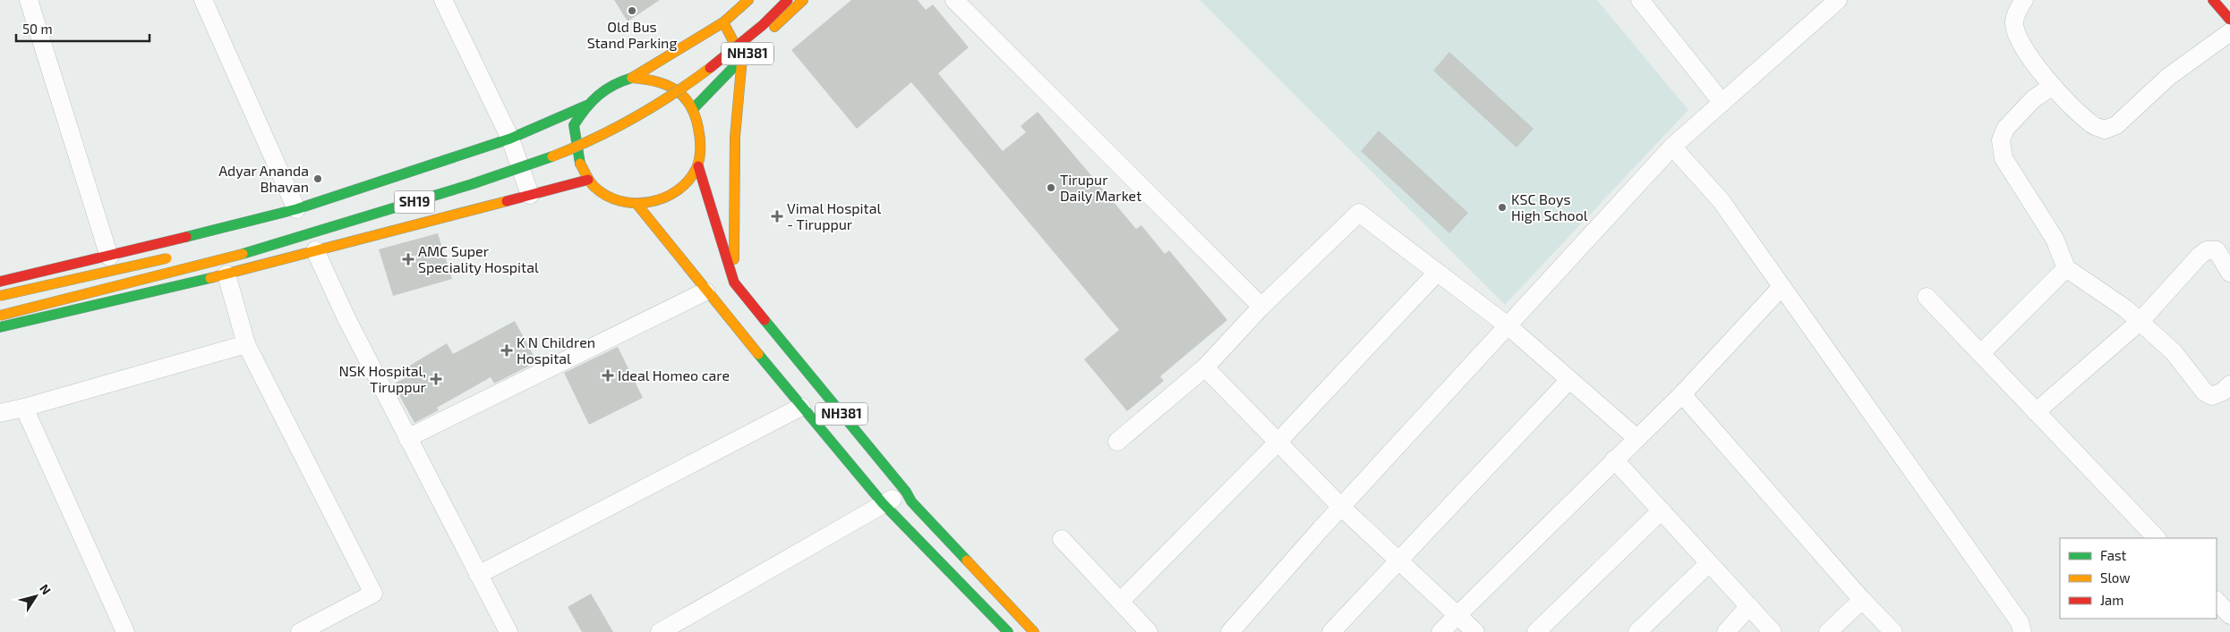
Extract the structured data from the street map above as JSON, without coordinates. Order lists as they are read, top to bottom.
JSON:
{
  "streets": {
    "main road": ["NH381", "SH19"]
  },
  "places": {
    "other": [
      "Old Bus Stand Parking",
      "Adyar Ananda Bhavan",
      "Tirupur Daily Market",
      "KSC Boys High School"
    ],
    "health": [
      "Vimal Hospital - Tiruppur",
      "AMC Super Speciality Hospital",
      "K N Children Hospital",
      "Ideal Homeo care",
      "NSK Hospital, Tiruppur"
    ]
  },
  "legend": ["Fast", "Slow", "Jam"],
  "scale_bar": "50 m",
  "north": "top right"
}
